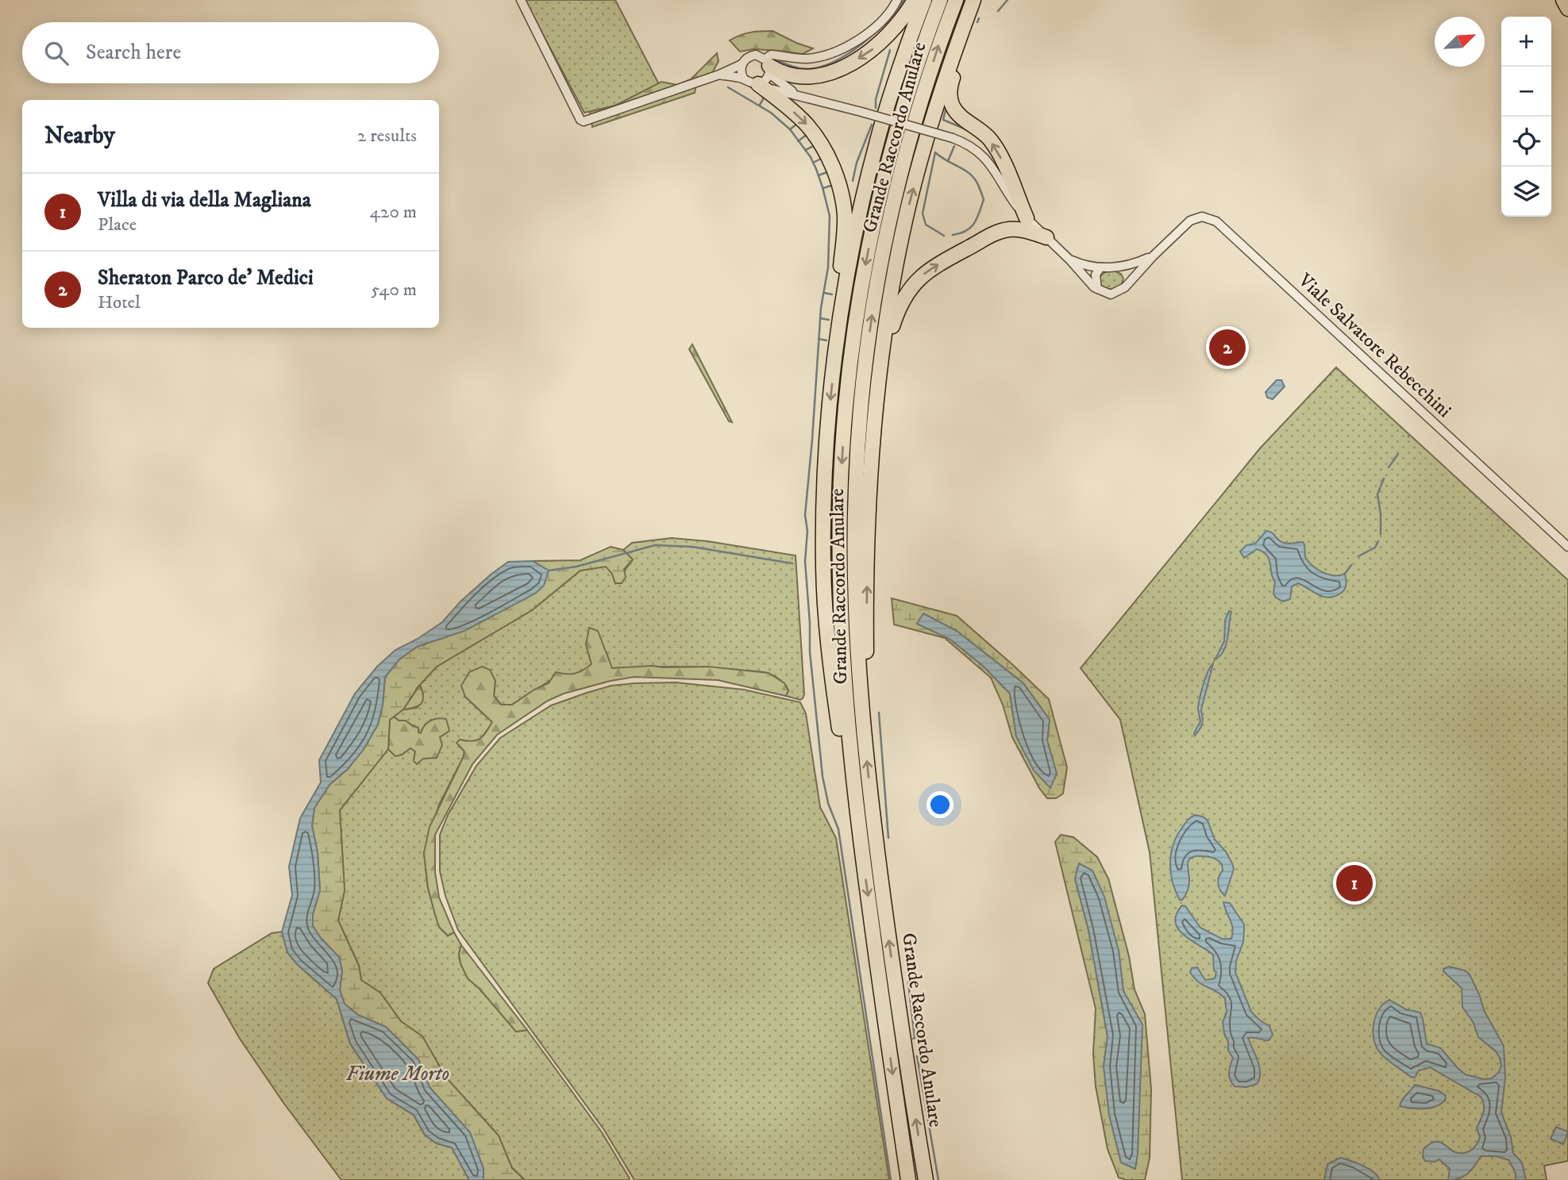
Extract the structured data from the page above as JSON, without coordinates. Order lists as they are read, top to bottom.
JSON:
{
  "streets": {
    "highway": ["Grande Raccordo Anulare"],
    "street": ["Viale Salvatore Rebecchini"]
  },
  "water": ["Fiume Morto"],
  "north": "top right",
  "page": {
    "map_buttons": ["+", "−"],
    "search": "Search here",
    "heading": ["Nearby", "2 results"],
    "list": [
      {
        "mark": "1",
        "name": "Villa di via della Magliana",
        "note": "Place",
        "value": "420 m"
      },
      {
        "mark": "2",
        "name": "Sheraton Parco de' Medici",
        "note": "Hotel",
        "value": "540 m"
      }
    ],
    "pins": ["2", "1"]
  }
}
